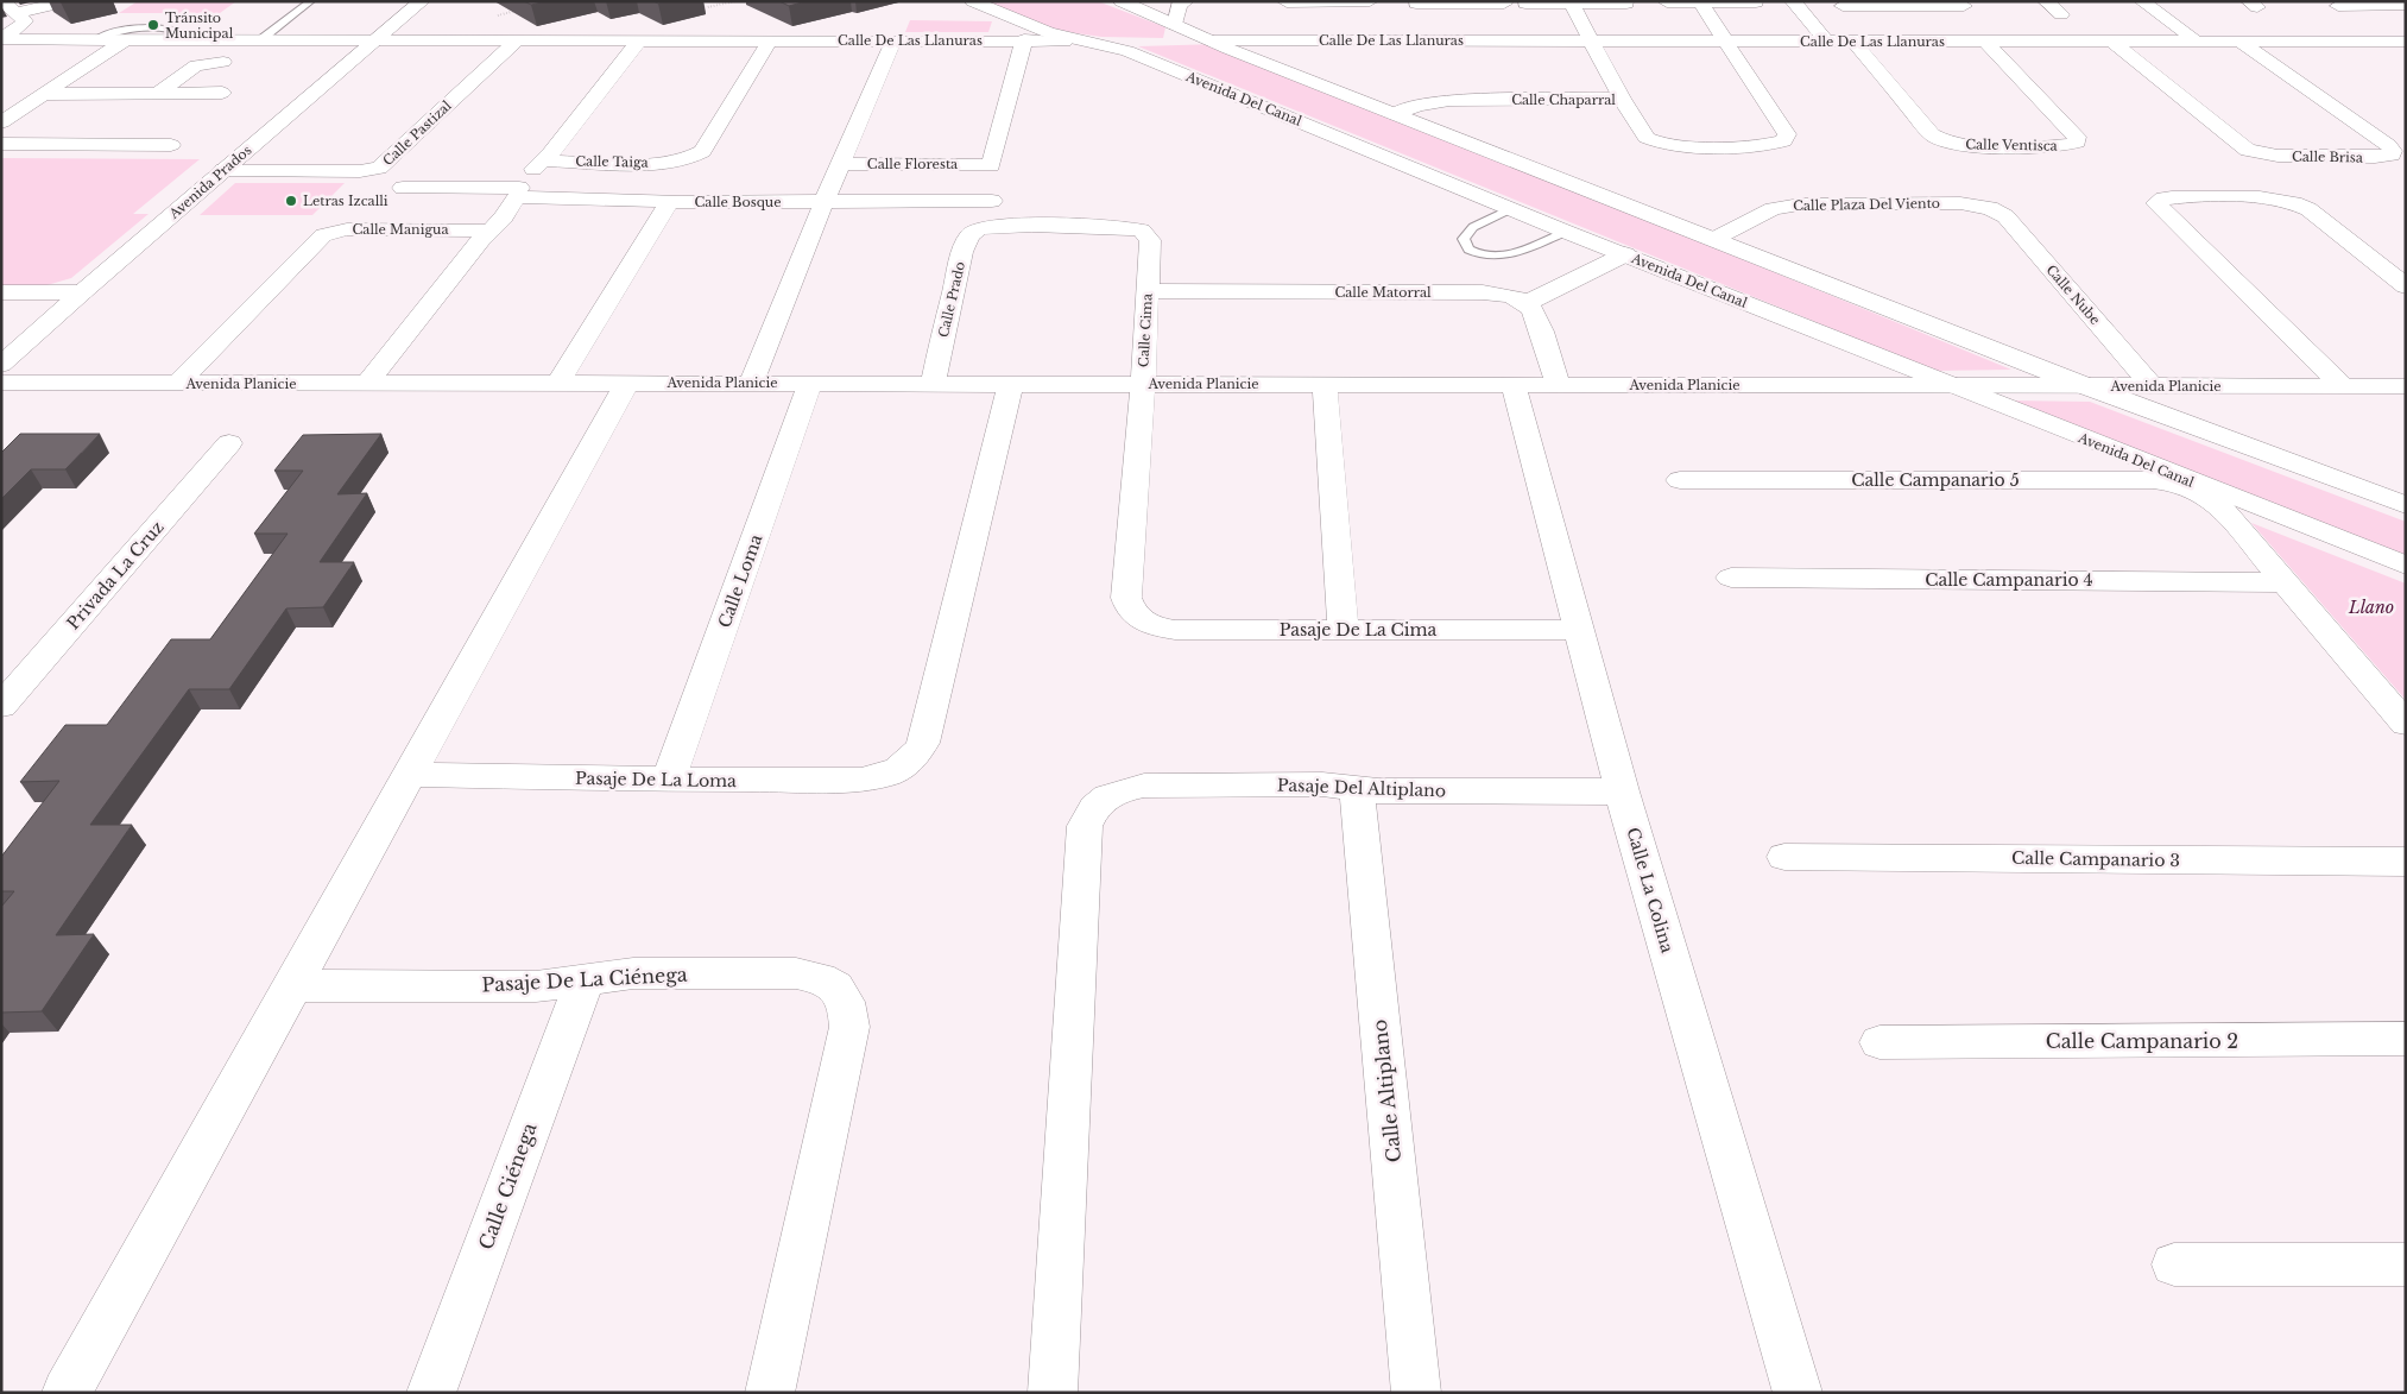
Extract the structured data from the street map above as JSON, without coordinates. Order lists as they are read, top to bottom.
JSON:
{
  "streets": {
    "street": [
      "Calle De Las Llanuras",
      "Avenida Del Canal",
      "Calle Chaparral",
      "Calle Pastizal",
      "Calle Ventisca",
      "Calle Brisa",
      "Calle Taiga",
      "Calle Floresta",
      "Avenida Prados",
      "Calle Bosque",
      "Calle Plaza Del Viento",
      "Calle Manigua",
      "Calle Matorral",
      "Calle Nube",
      "Calle Prado",
      "Calle Cima",
      "Avenida Planicie",
      "Calle Campanario 5",
      "Privada La Cruz",
      "Calle Campanario 4",
      "Calle Loma",
      "Pasaje De La Cima",
      "Pasaje De La Loma",
      "Pasaje Del Altiplano",
      "Calle Campanario 3",
      "Calle La Colina",
      "Pasaje De La Ciénega",
      "Calle Campanario 2",
      "Calle Altiplano",
      "Calle Ciénega"
    ]
  },
  "crossings": [
    ["Calle De Las Llanuras", "Avenida Del Canal"],
    ["Calle De Las Llanuras", "Calle Chaparral"],
    ["Calle De Las Llanuras", "Calle Pastizal"],
    ["Calle De Las Llanuras", "Calle Ventisca"],
    ["Calle De Las Llanuras", "Calle Brisa"],
    ["Calle De Las Llanuras", "Calle Taiga"],
    ["Calle De Las Llanuras", "Calle Floresta"],
    ["Calle De Las Llanuras", "Avenida Prados"],
    ["Avenida Del Canal", "Avenida Planicie"],
    ["Calle Pastizal", "Avenida Prados"],
    ["Calle Plaza Del Viento", "Calle Nube"],
    ["Calle Manigua", "Avenida Planicie"],
    ["Calle Matorral", "Calle Cima"],
    ["Calle Nube", "Avenida Planicie"],
    ["Calle Prado", "Calle Cima"],
    ["Calle Prado", "Avenida Planicie"],
    ["Calle Cima", "Avenida Planicie"],
    ["Calle Cima", "Pasaje De La Cima"],
    ["Avenida Planicie", "Calle Loma"],
    ["Avenida Planicie", "Pasaje De La Loma"],
    ["Avenida Planicie", "Calle La Colina"],
    ["Calle Campanario 5", "Calle Campanario 4"],
    ["Calle Loma", "Pasaje De La Loma"],
    ["Pasaje De La Cima", "Calle La Colina"],
    ["Pasaje Del Altiplano", "Calle La Colina"],
    ["Pasaje Del Altiplano", "Calle Altiplano"],
    ["Pasaje De La Ciénega", "Calle Ciénega"]
  ],
  "parks": ["Llano"],
  "places": ["Tránsito Municipal", "Letras Izcalli"]
}
